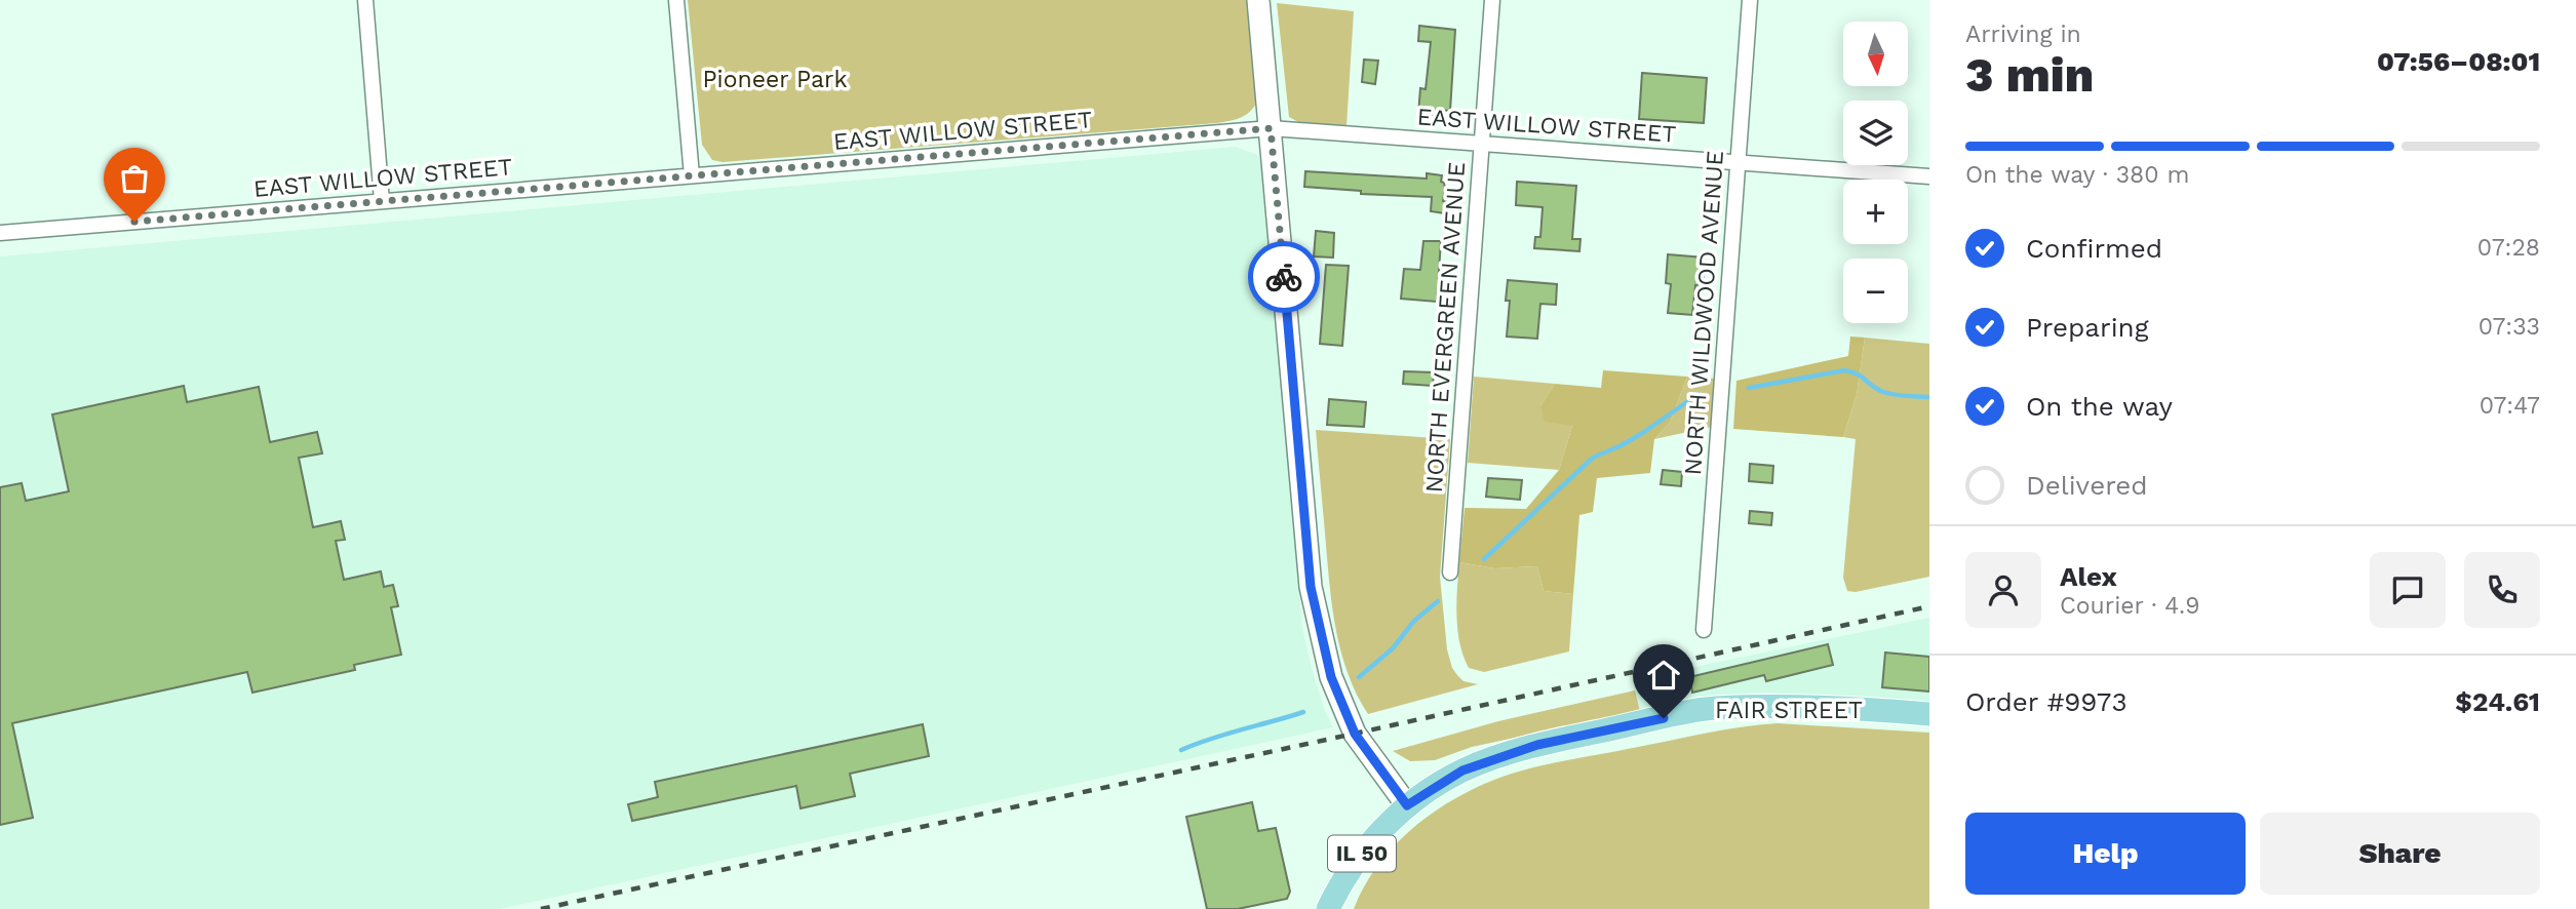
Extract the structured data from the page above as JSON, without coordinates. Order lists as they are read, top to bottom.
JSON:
{
  "streets": {
    "main road": ["FAIR STREET", "IL 50"],
    "street": ["EAST WILLOW STREET", "NORTH WILDWOOD AVENUE", "NORTH EVERGREEN AVENUE"]
  },
  "crossings": [
    ["EAST WILLOW STREET", "NORTH WILDWOOD AVENUE"],
    ["EAST WILLOW STREET", "NORTH EVERGREEN AVENUE"],
    ["FAIR STREET", "IL 50"]
  ],
  "parks": ["Pioneer Park"],
  "north": "bottom",
  "page": {
    "heading": ["3 min", "Arriving in", "07:56–08:01"],
    "panel": [
      "Alex",
      "Courier · 4.9",
      "Order #9973",
      "$24.61"
    ],
    "map_buttons": ["+", "−"],
    "bar": "On the way · 380 m",
    "list": [
      ["Confirmed", "07:28"],
      ["Preparing", "07:33"],
      ["On the way", "07:47"],
      "Delivered"
    ],
    "buttons": ["Help", "Share"]
  }
}
